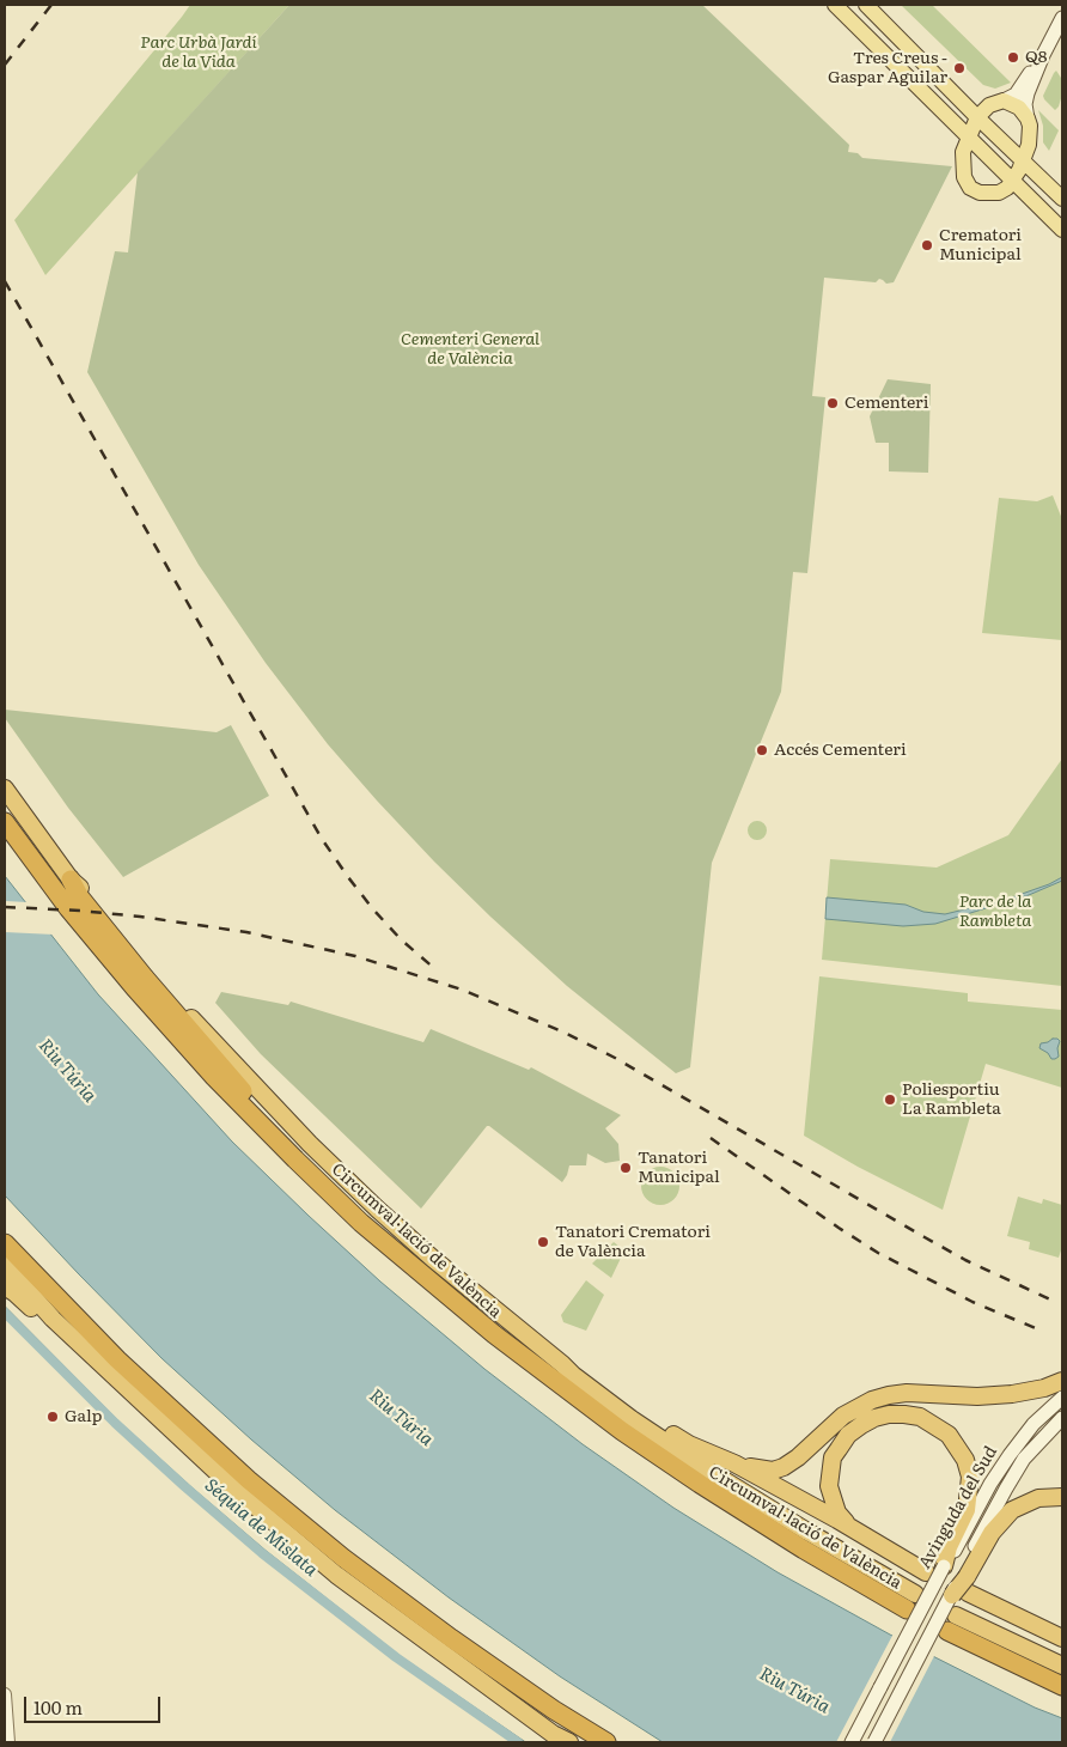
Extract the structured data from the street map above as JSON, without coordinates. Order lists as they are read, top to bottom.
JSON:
{
  "streets": {
    "highway": ["Circumval·lació de València"],
    "main road": ["Avinguda del Sud"]
  },
  "water": ["Riu Túria", "Séquia de Mislata"],
  "parks": ["Parc Urbà Jardí de la Vida", "Cementeri General de València", "Parc de la Rambleta"],
  "places": [
    "Q8",
    "Tres Creus - Gaspar Aguilar",
    "Crematori Municipal",
    "Cementeri",
    "Accés Cementeri",
    "Poliesportiu La Rambleta",
    "Tanatori Municipal",
    "Tanatori Crematori de València",
    "Galp"
  ],
  "scale_bar": "100 m"
}
